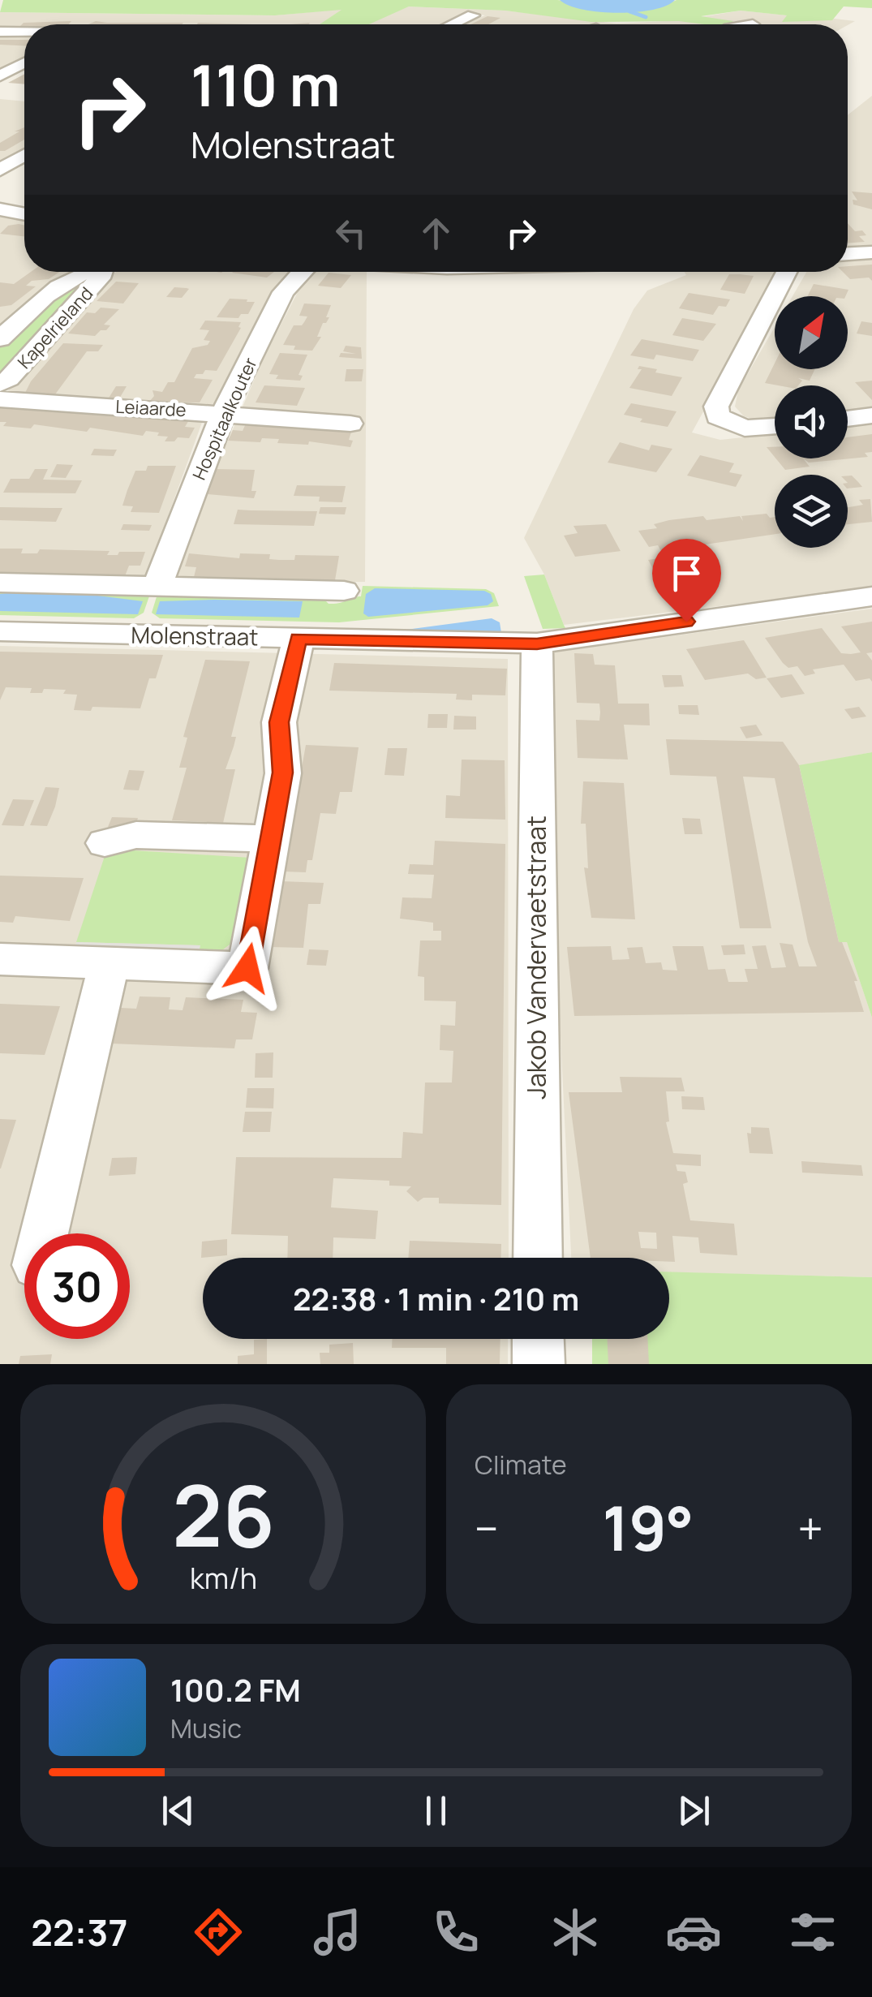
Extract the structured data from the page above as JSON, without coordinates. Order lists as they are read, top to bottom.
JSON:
{
  "streets": {
    "street": [
      "Kapelrieland",
      "Leiaarde",
      "Hospitaalkouter",
      "Molenstraat",
      "Jakob Vandervaetstraat"
    ]
  },
  "crossings": [
    ["Leiaarde", "Hospitaalkouter"],
    ["Molenstraat", "Jakob Vandervaetstraat"]
  ],
  "north": "top right",
  "page": {
    "turn": ["110 m", "Molenstraat"],
    "limit": "30",
    "trip": "22:38 · 1 min · 210 m",
    "tile": "Climate",
    "heat": ["−", "19°", "+"],
    "song": ["100.2 FM", "Music"],
    "tabs": "22:37",
    "gauge": ["26", "km/h"]
  }
}
